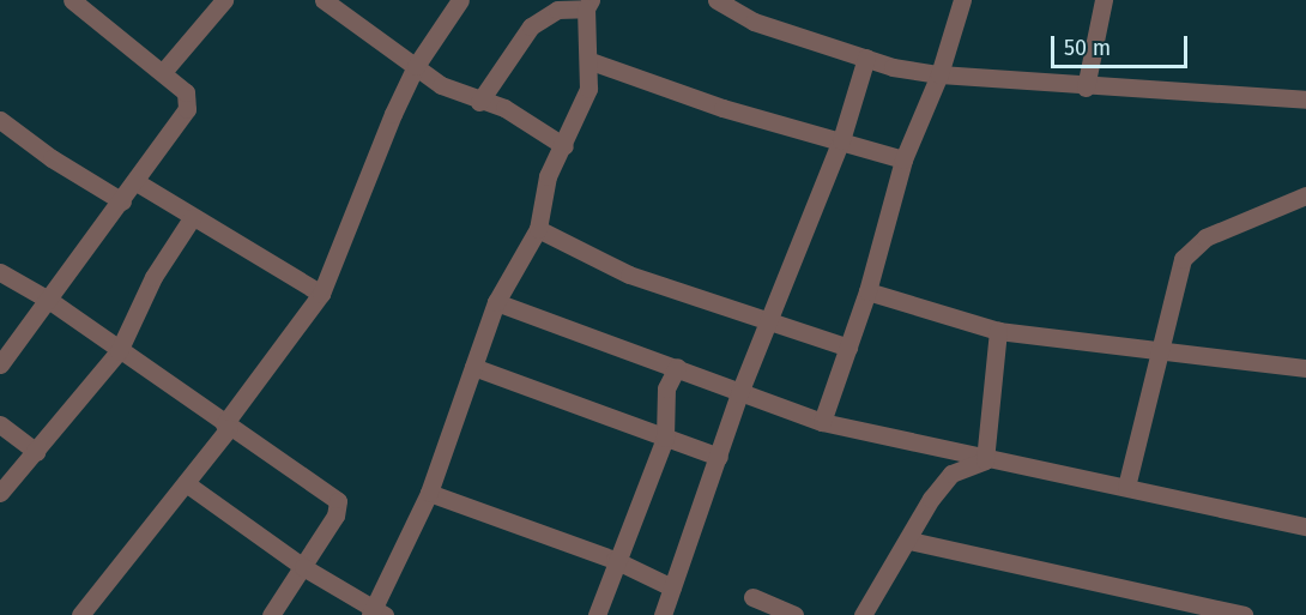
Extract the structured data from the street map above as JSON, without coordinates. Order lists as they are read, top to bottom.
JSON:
{
  "scale_bar": "50 m"
}
